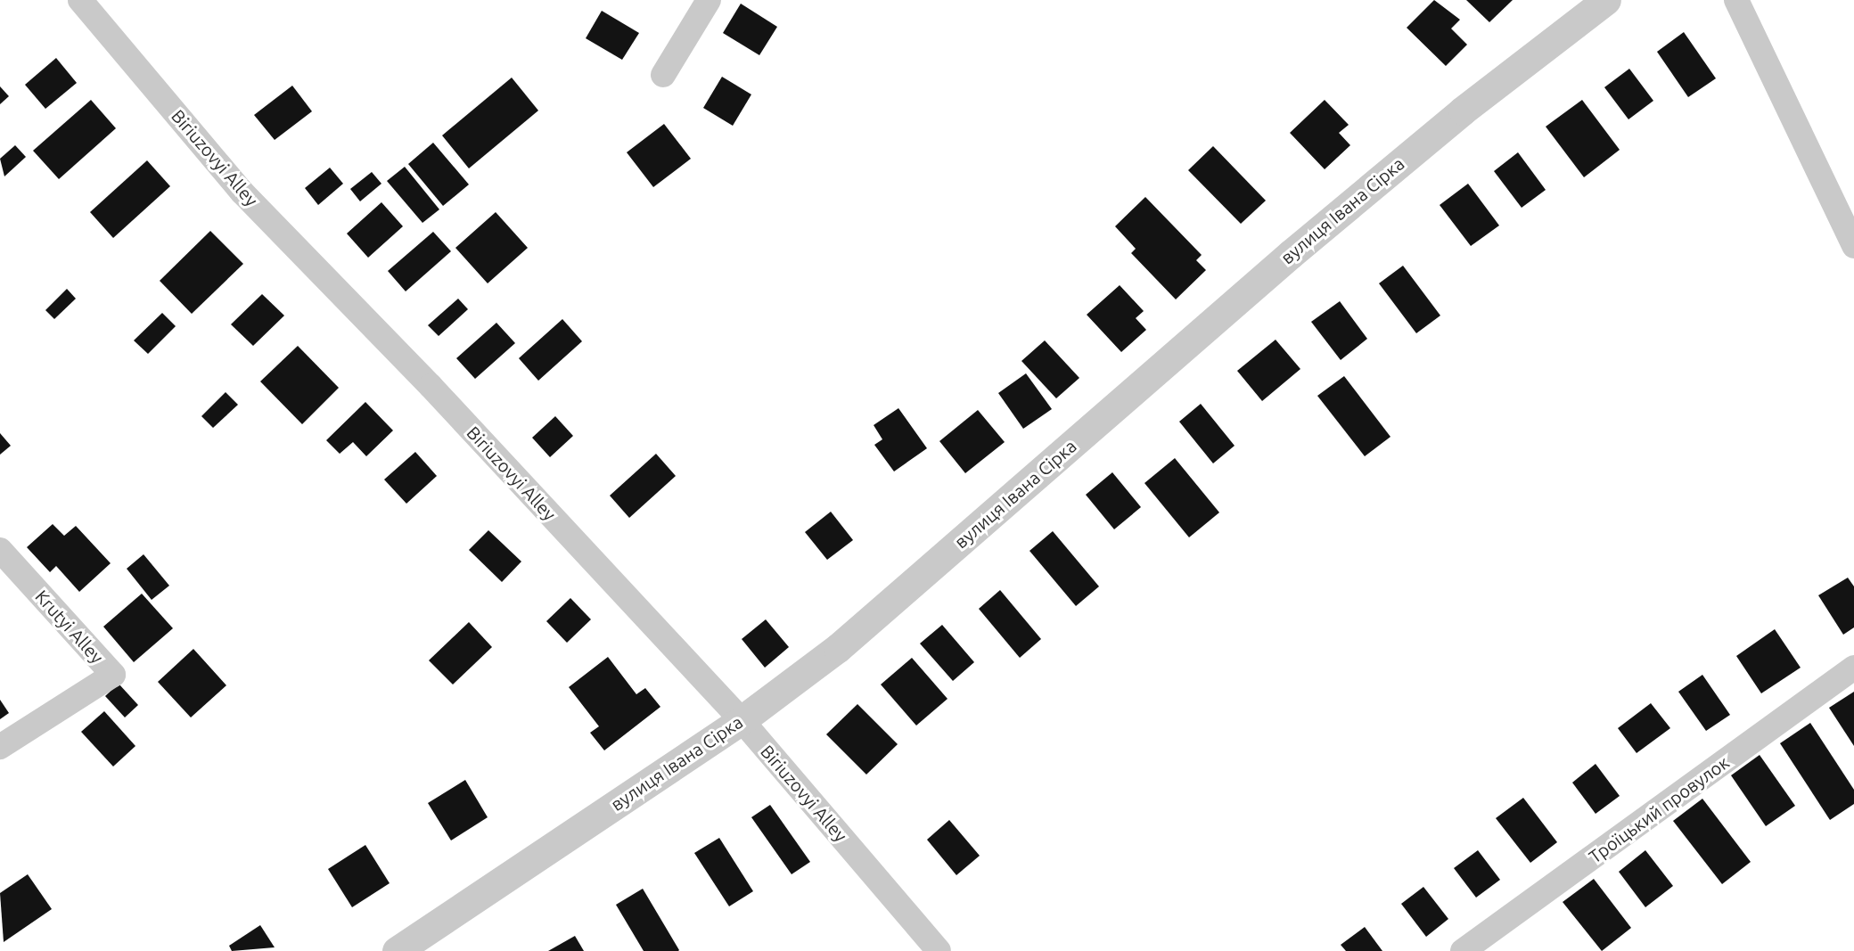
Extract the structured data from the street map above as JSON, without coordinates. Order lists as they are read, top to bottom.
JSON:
{
  "streets": {
    "street": [
      "Biriuzovyi Alley",
      "вулиця Івана Сірка",
      "Krutyi Alley",
      "Троїцький провулок"
    ]
  },
  "crossings": [
    ["Biriuzovyi Alley", "вулиця Івана Сірка"]
  ]
}
